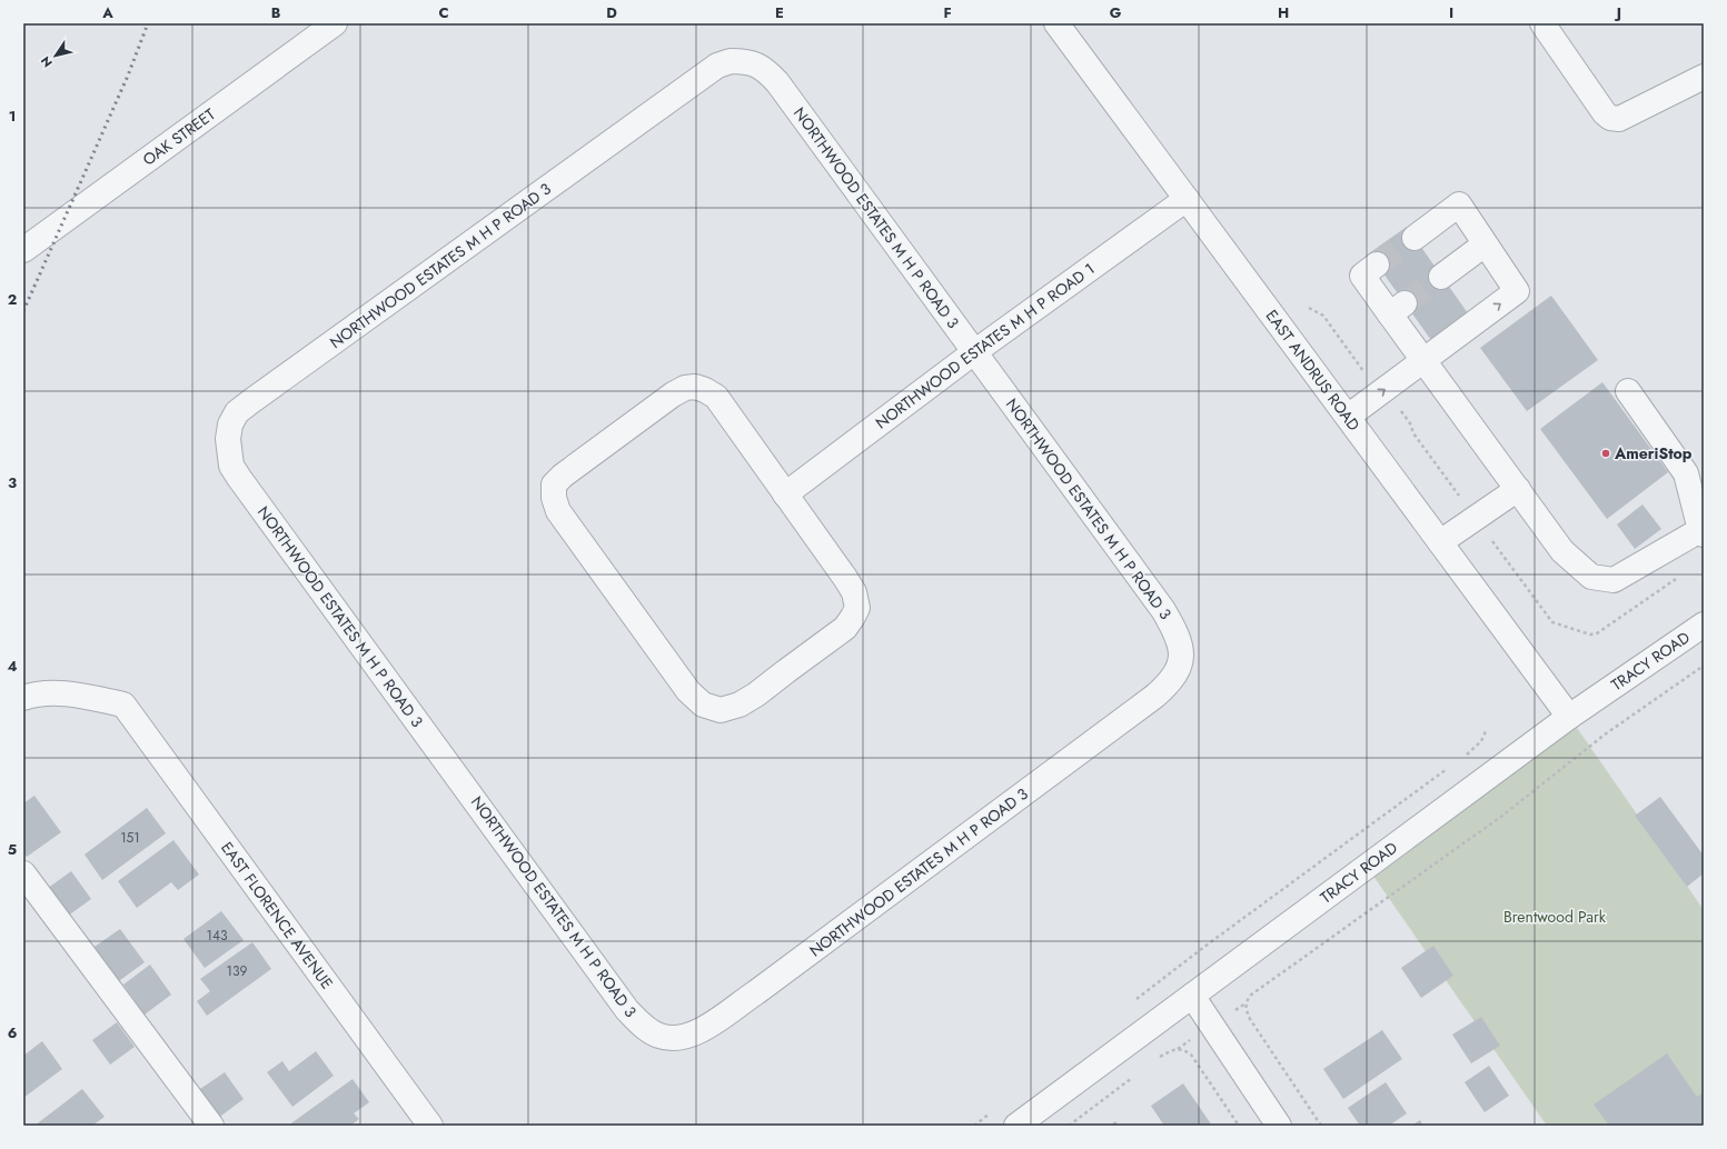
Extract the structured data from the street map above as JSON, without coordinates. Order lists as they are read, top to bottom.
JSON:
{
  "streets": {
    "street": [
      "OAK STREET",
      "NORTHWOOD ESTATES M H P ROAD 3",
      "NORTHWOOD ESTATES M H P ROAD 1",
      "EAST ANDRUS ROAD",
      "TRACY ROAD",
      "EAST FLORENCE AVENUE"
    ]
  },
  "crossings": [
    ["NORTHWOOD ESTATES M H P ROAD 3", "NORTHWOOD ESTATES M H P ROAD 1"],
    ["NORTHWOOD ESTATES M H P ROAD 1", "EAST ANDRUS ROAD"],
    ["EAST ANDRUS ROAD", "TRACY ROAD"]
  ],
  "parks": ["Brentwood Park"],
  "places": ["AmeriStop"],
  "house_numbers": ["151", "143", "139"],
  "north": "bottom left",
  "grid": {
    "columns": [
      "A",
      "B",
      "C",
      "D",
      "E",
      "F",
      "G",
      "H",
      "I",
      "J"
    ],
    "rows": [
      "1",
      "2",
      "3",
      "4",
      "5",
      "6"
    ]
  }
}
